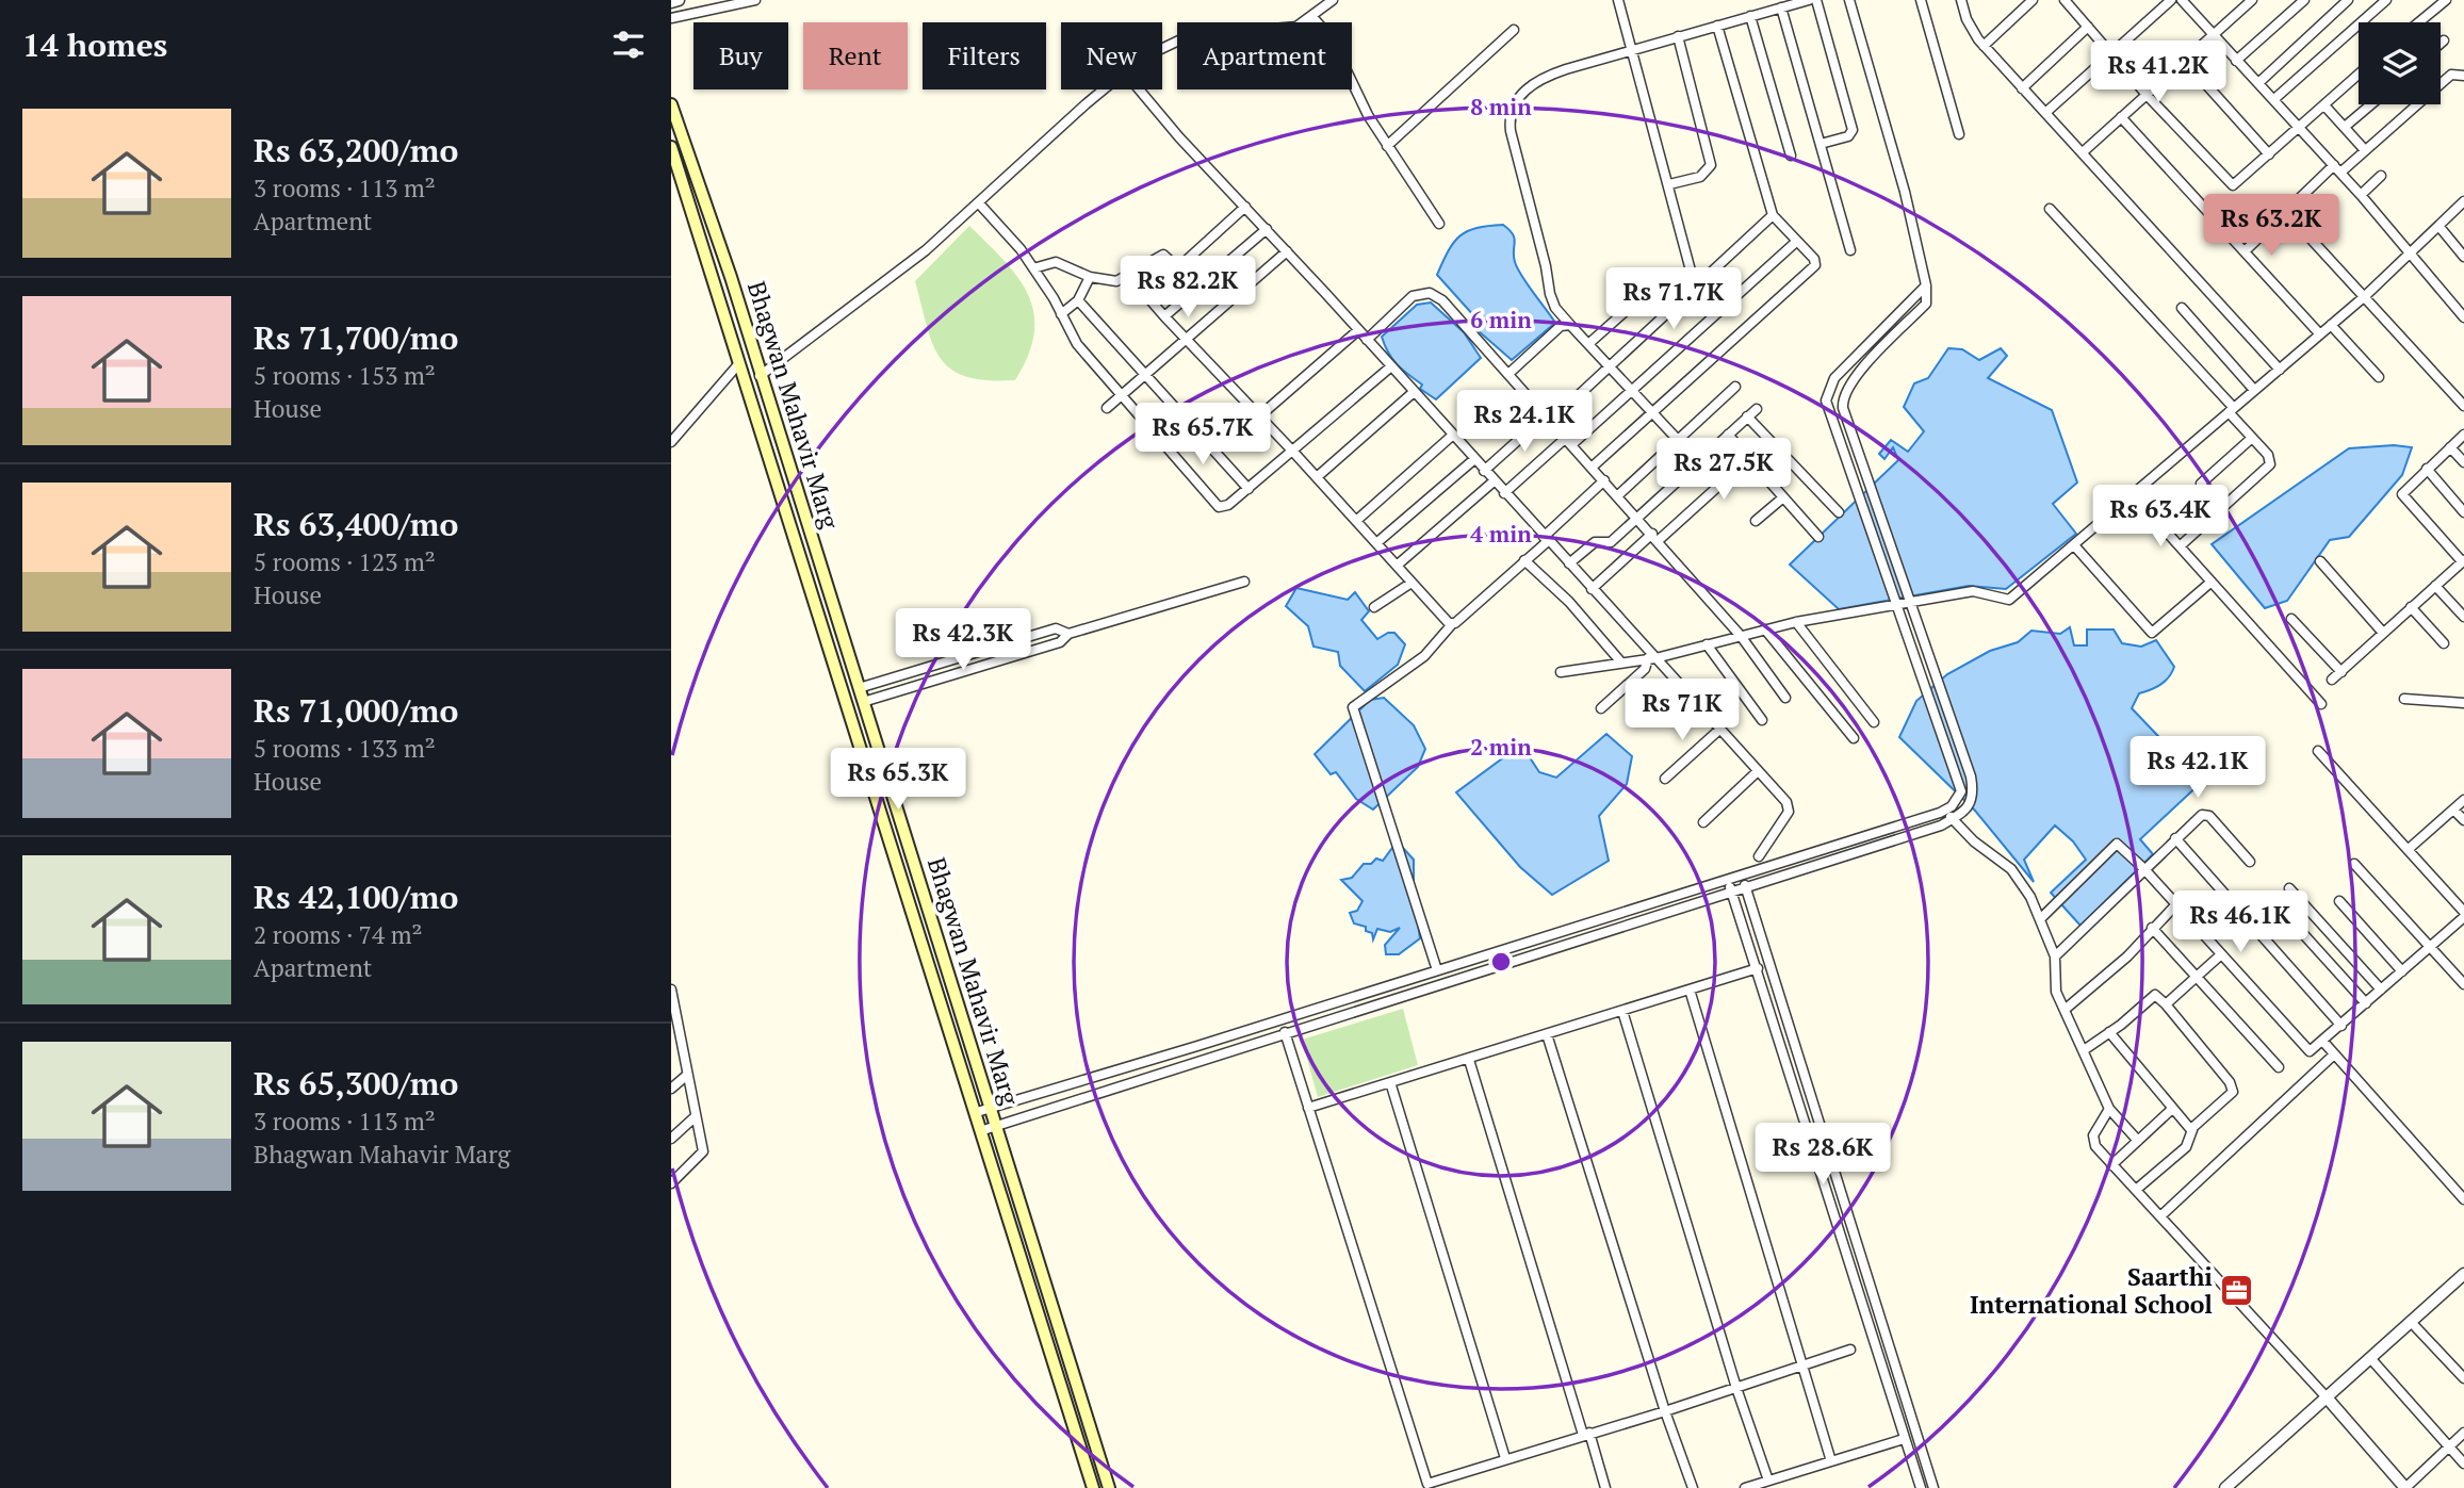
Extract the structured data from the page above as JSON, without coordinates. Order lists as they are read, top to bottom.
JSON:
{
  "streets": {
    "main road": ["Bhagwan Mahavir Marg"]
  },
  "places": {
    "office": ["Saarthi International School"]
  },
  "page": {
    "heading": "14 homes",
    "chip": [
      "Buy",
      "Rent",
      "Filters",
      "New",
      "Apartment"
    ],
    "price": [
      "Rs 41.2K",
      "Rs 63.2K",
      "Rs 82.2K",
      "Rs 71.7K",
      "Rs 24.1K",
      "Rs 65.7K",
      "Rs 27.5K",
      "Rs 63.4K",
      "Rs 42.3K",
      "Rs 71K",
      "Rs 42.1K",
      "Rs 65.3K",
      "Rs 46.1K",
      "Rs 28.6K"
    ],
    "list": [
      {
        "name": "Rs 63,200/mo",
        "note": "3 rooms · 113 m² · Apartment"
      },
      {
        "name": "Rs 71,700/mo",
        "note": "5 rooms · 153 m² · House"
      },
      {
        "name": "Rs 63,400/mo",
        "note": "5 rooms · 123 m² · House"
      },
      {
        "name": "Rs 71,000/mo",
        "note": "5 rooms · 133 m² · House"
      },
      {
        "name": "Rs 42,100/mo",
        "note": "2 rooms · 74 m² · Apartment"
      },
      {
        "name": "Rs 65,300/mo",
        "note": "3 rooms · 113 m² · Bhagwan Mahavir Marg"
      }
    ]
  },
  "rings": [
    "8 min",
    "6 min",
    "4 min",
    "2 min"
  ]
}
